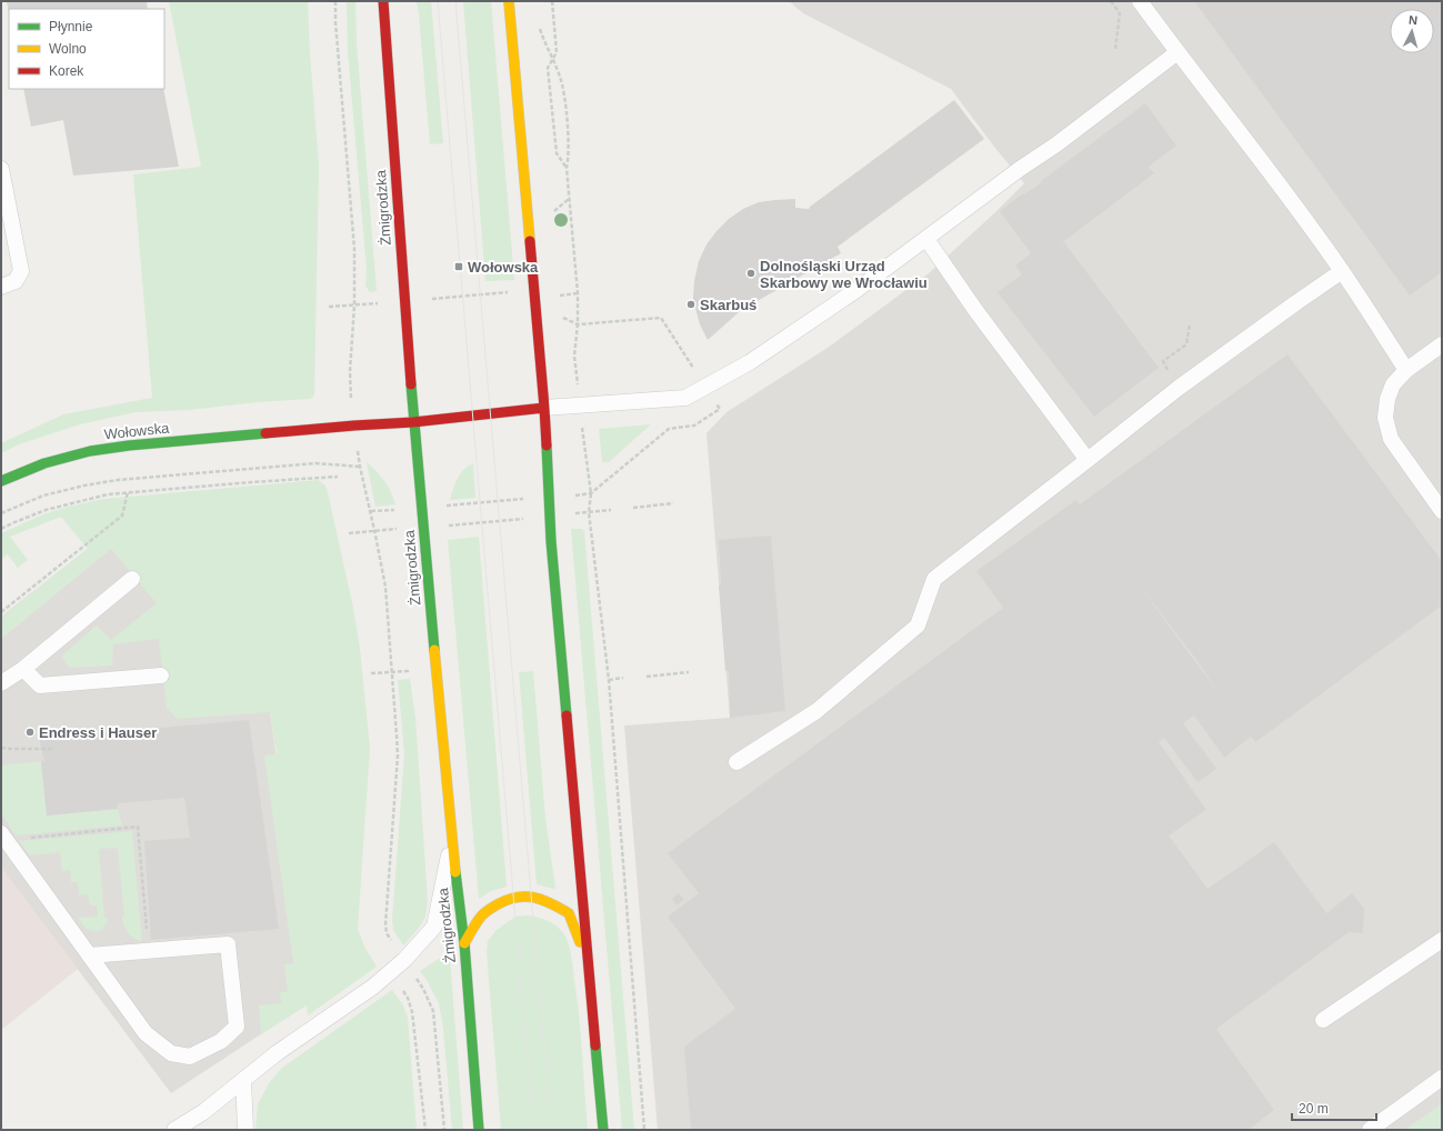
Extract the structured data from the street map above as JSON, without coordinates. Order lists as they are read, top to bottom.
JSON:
{
  "streets": {
    "main road": ["Żmigrodzka", "Wołowska"]
  },
  "crossings": [
    ["Żmigrodzka", "Wołowska"]
  ],
  "places": {
    "transit": ["Wołowska"],
    "other": ["Dolnośląski Urząd Skarbowy we Wrocławiu", "Skarbuś", "Endress i Hauser"]
  },
  "legend": ["Płynnie", "Wolno", "Korek"],
  "scale_bar": "20 m",
  "north": "top"
}
